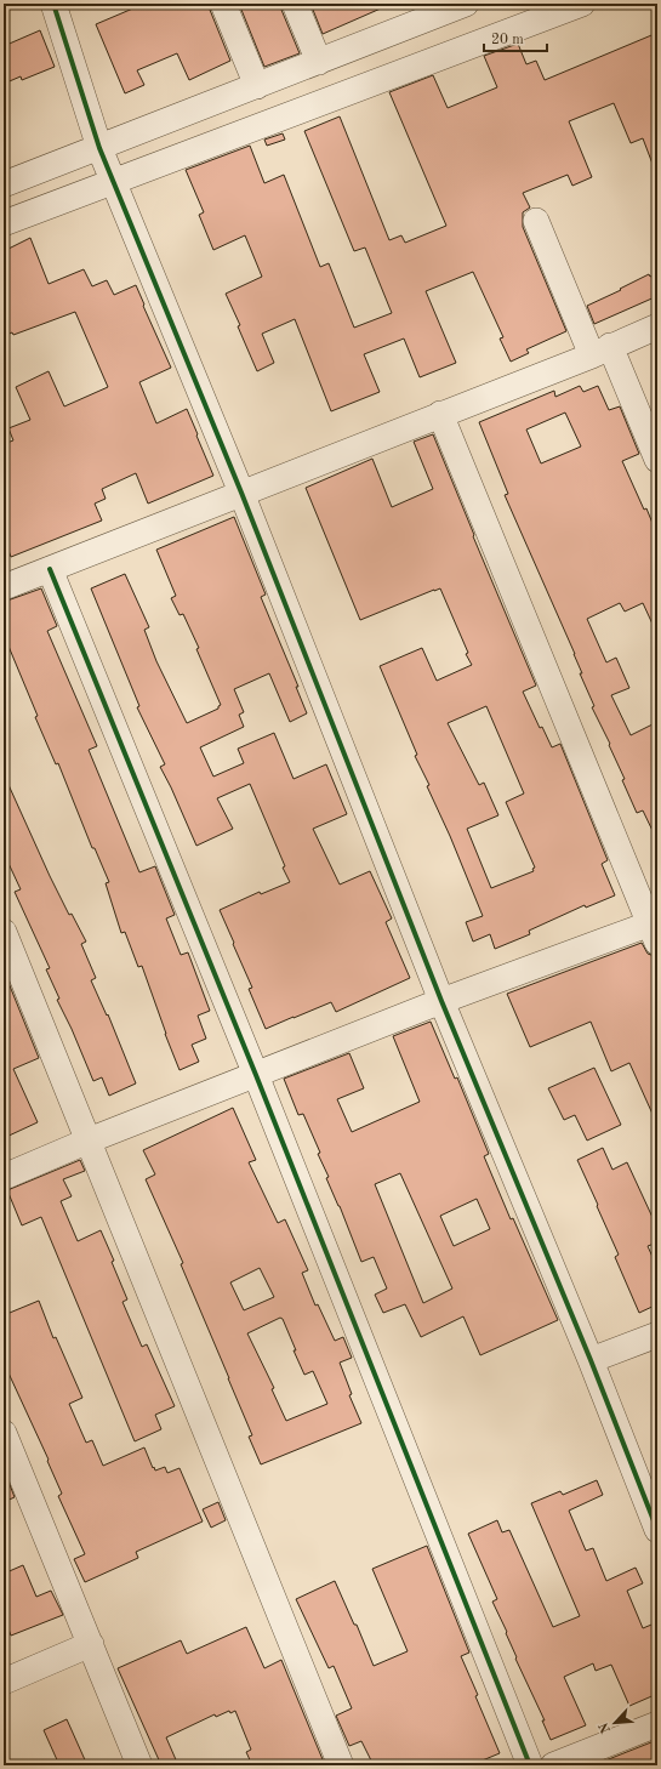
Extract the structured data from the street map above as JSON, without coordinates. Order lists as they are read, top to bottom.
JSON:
{
  "scale_bar": "20 m",
  "north": "bottom left"
}
